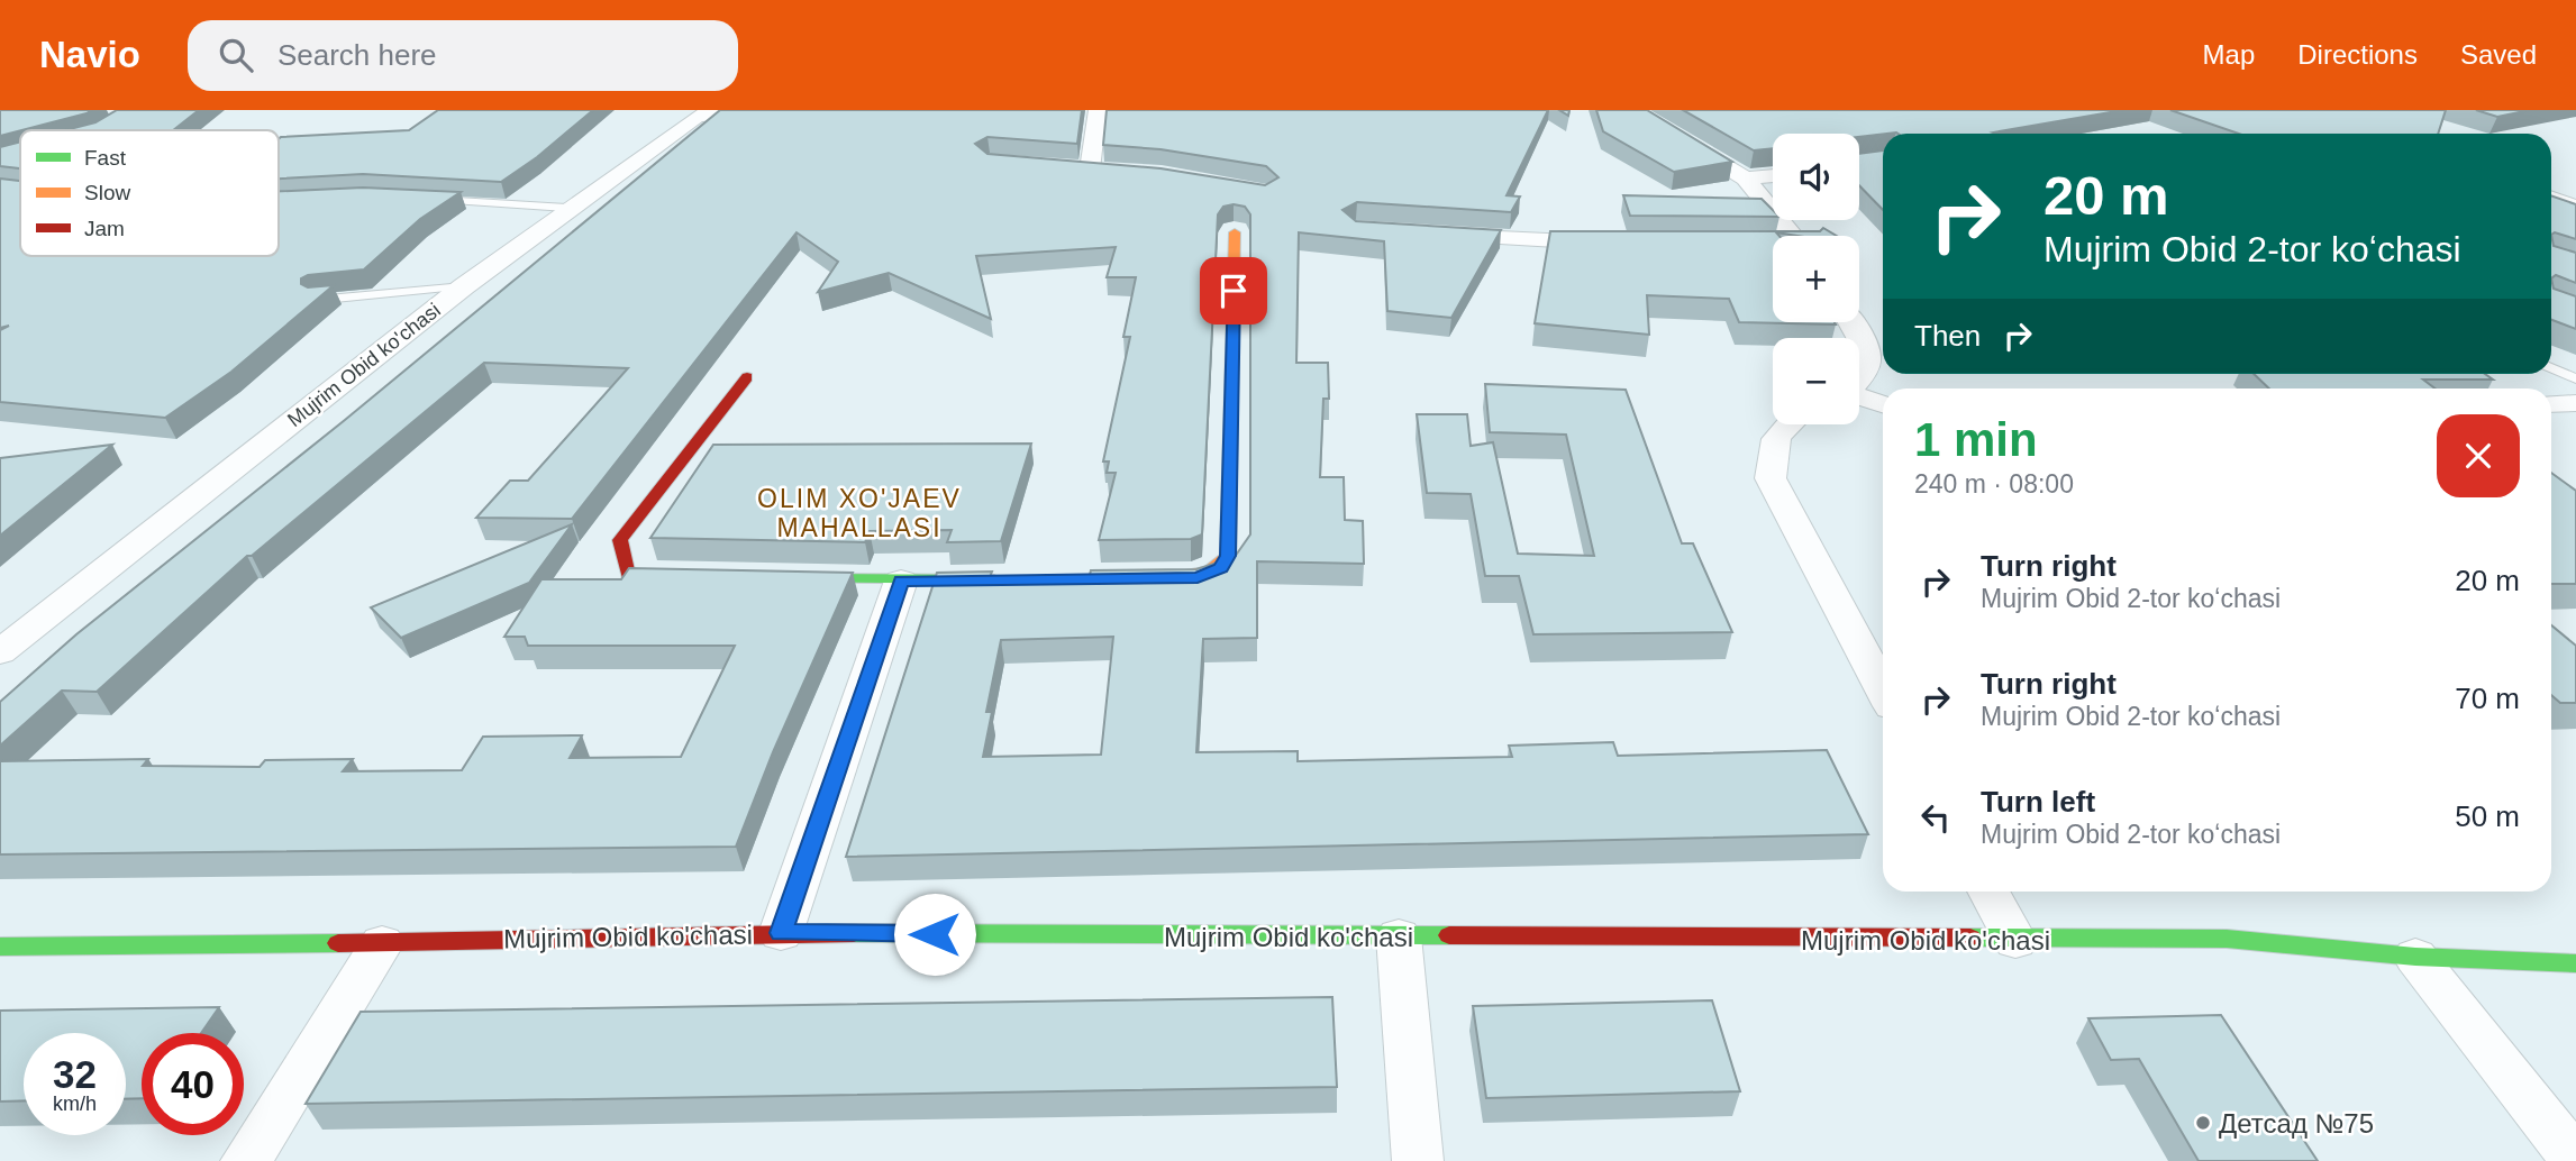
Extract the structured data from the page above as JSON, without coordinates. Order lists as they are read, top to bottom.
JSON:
{
  "streets": {
    "street": ["Mujrim Obid ko'chasi"]
  },
  "districts": ["OLIM XO'JAEV MAHALLASI"],
  "places": ["Детсад №75"],
  "legend": ["Fast", "Slow", "Jam"],
  "page": {
    "header": "Navio",
    "search": "Search here",
    "nav": ["Map", "Directions", "Saved"],
    "map_buttons": ["+", "−"],
    "turn": ["20 m", "Mujrim Obid 2-tor koʻchasi"],
    "then": "Then",
    "heading": ["1 min", "240 m · 08:00"],
    "list": [
      {
        "name": "Turn right",
        "note": "Mujrim Obid 2-tor koʻchasi",
        "value": "20 m"
      },
      {
        "name": "Turn right",
        "note": "Mujrim Obid 2-tor koʻchasi",
        "value": "70 m"
      },
      {
        "name": "Turn left",
        "note": "Mujrim Obid 2-tor koʻchasi",
        "value": "50 m"
      }
    ],
    "speed": "32 km/h",
    "limit": "40"
  }
}
